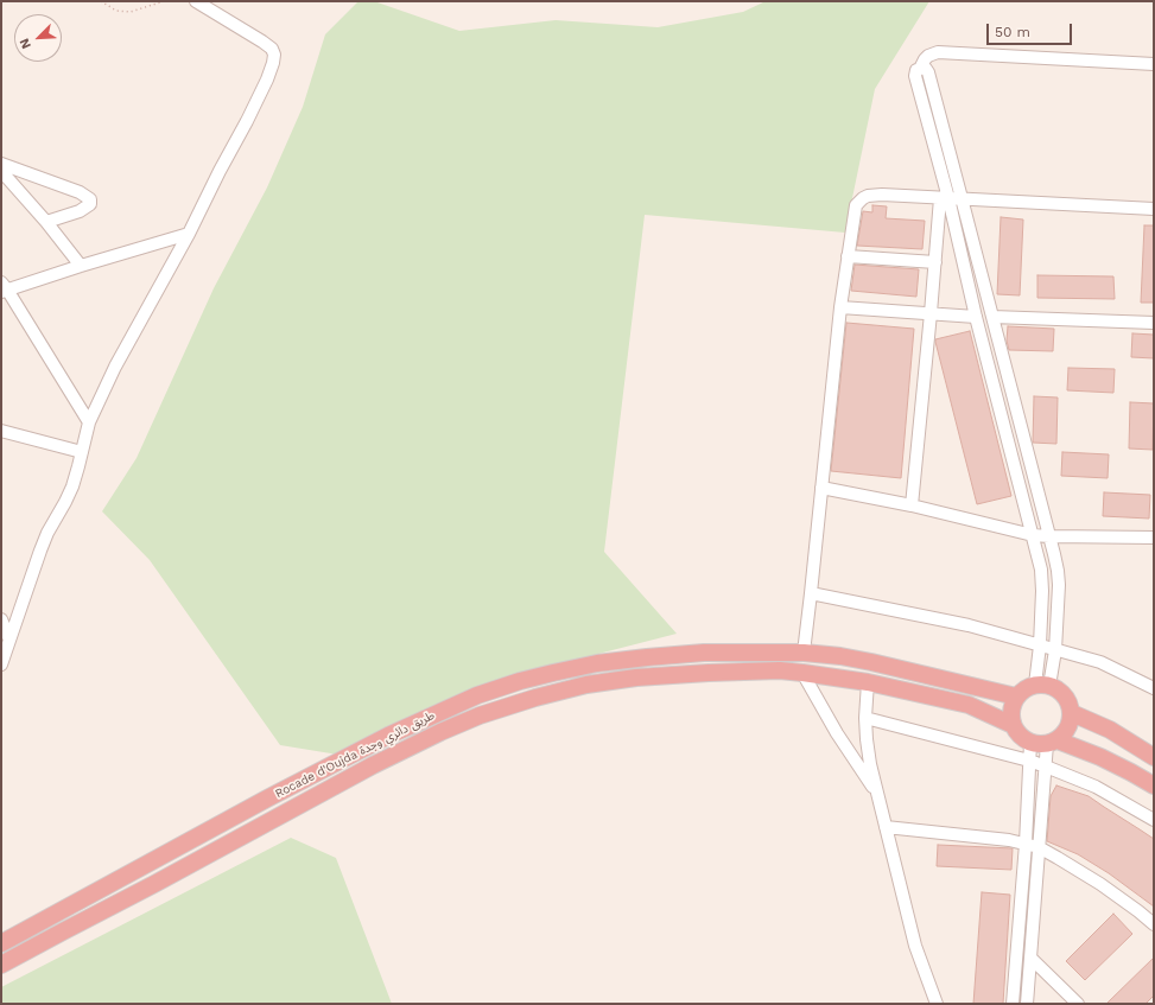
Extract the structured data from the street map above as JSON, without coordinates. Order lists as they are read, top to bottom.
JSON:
{
  "streets": {
    "highway": ["Rocade d'Oujda طريق دائري وجدة"]
  },
  "scale_bar": "50 m",
  "north": "bottom left"
}
